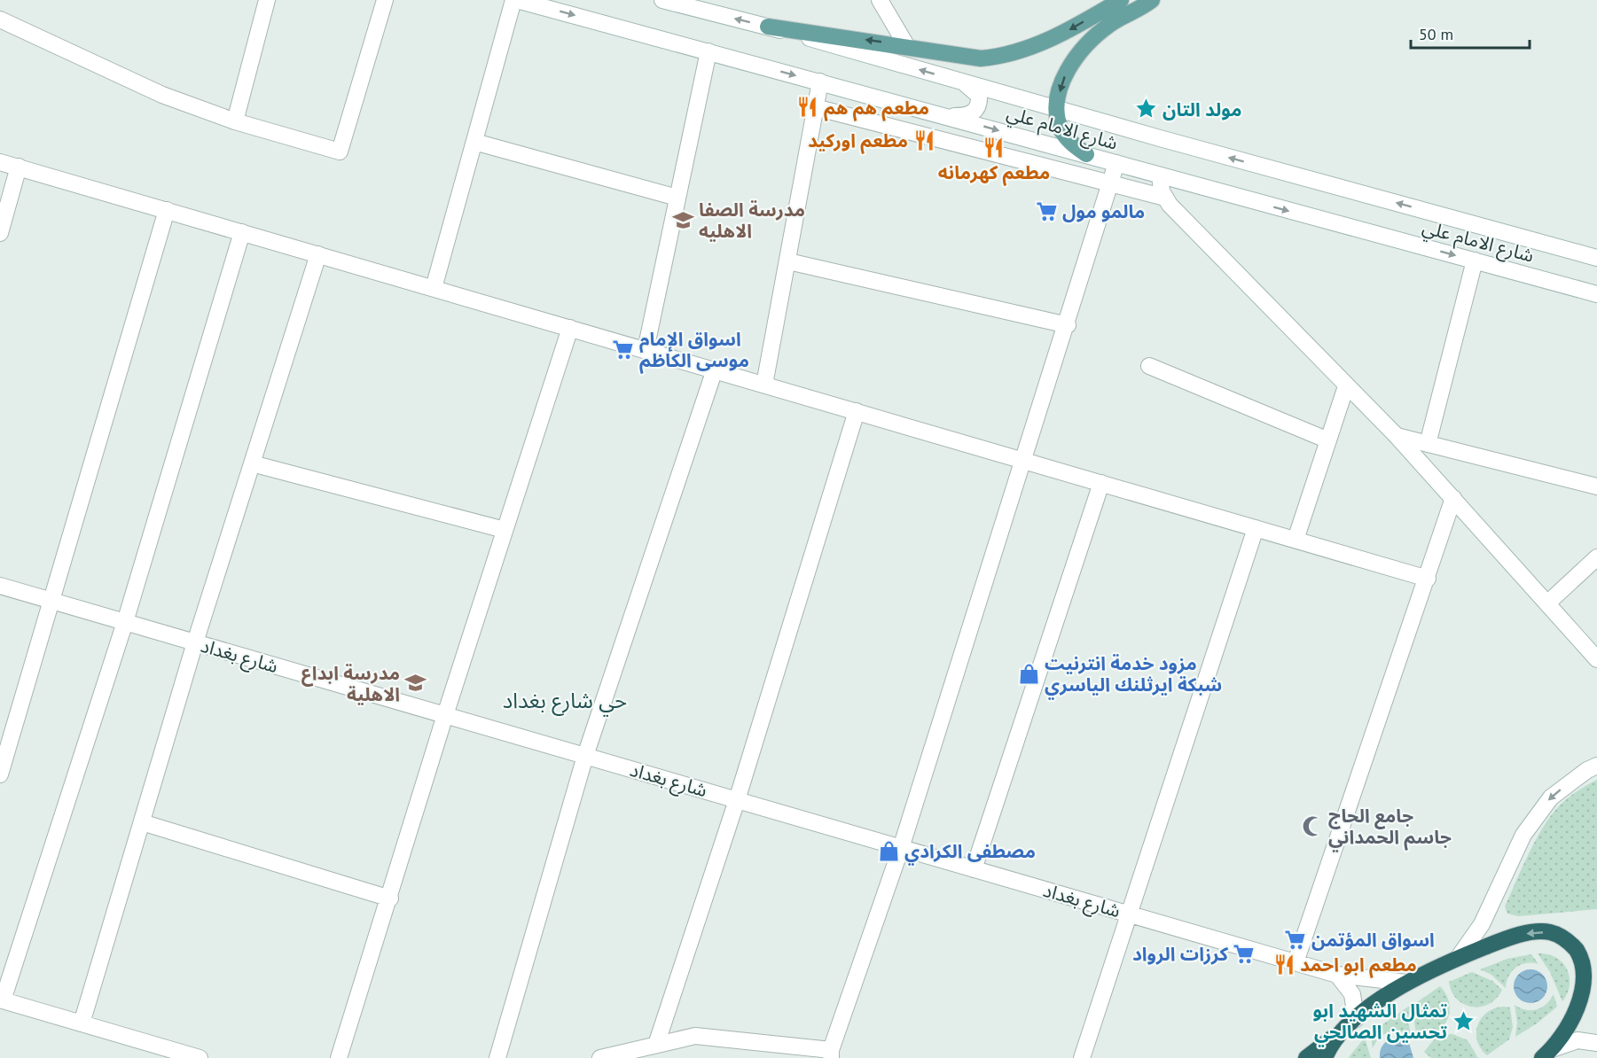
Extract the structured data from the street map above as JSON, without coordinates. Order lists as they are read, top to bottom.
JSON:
{
  "streets": {
    "main road": ["شارع الامام علي"],
    "street": ["شارع بغداد"]
  },
  "districts": ["حي شارع بغداد"],
  "places": {
    "restaurant": [
      "مطعم هم هم",
      "مطعم اوركيد",
      "مطعم كهرمانه",
      "مطعم ابو احمد"
    ],
    "place": ["مولد التان", "تمثال الشهيد ابو تحسين الصالحي"],
    "supermarket": [
      "مالمو مول",
      "اسواق الإمام موسى الكاظم",
      "اسواق المؤتمن",
      "كرزات الرواد"
    ],
    "school or university": ["مدرسة الصفا الاهليه", "مدرسة ابداع الاهلية"],
    "shop": ["مزود خدمة انترنيت شبكة ايرثلنك الياسري", "مصطفى الكرادي"],
    "mosque": ["جامع الحاج جاسم الحمداني"]
  },
  "scale_bar": "50 m"
}
